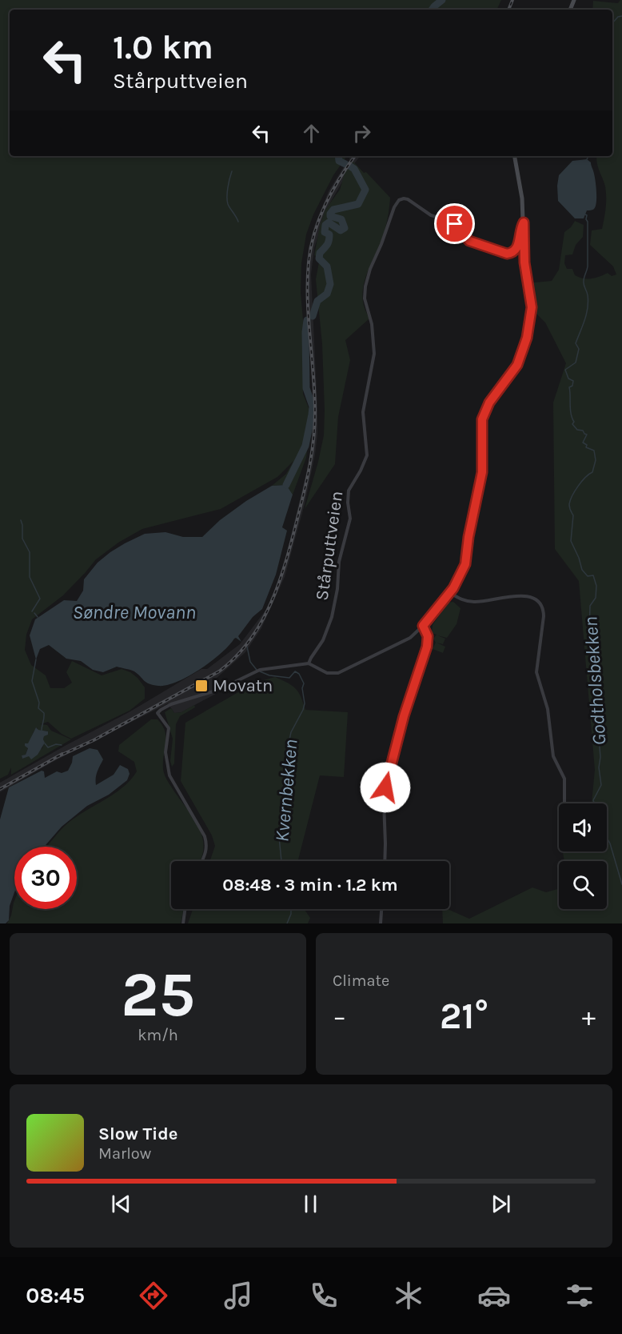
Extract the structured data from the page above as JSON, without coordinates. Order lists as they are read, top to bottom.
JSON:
{
  "streets": {
    "street": ["Stårputtveien"]
  },
  "water": ["Søndre Movann", "Godtholsbekken", "Kvernbekken"],
  "places": {
    "transit": ["Movatn"]
  },
  "page": {
    "turn": ["1.0 km", "Stårputtveien"],
    "limit": "30",
    "trip": "08:48 · 3 min · 1.2 km",
    "tile": [
      ["25", "km/h"],
      "Climate"
    ],
    "heat": ["−", "21°", "+"],
    "song": ["Slow Tide", "Marlow"],
    "tabs": "08:45"
  }
}
